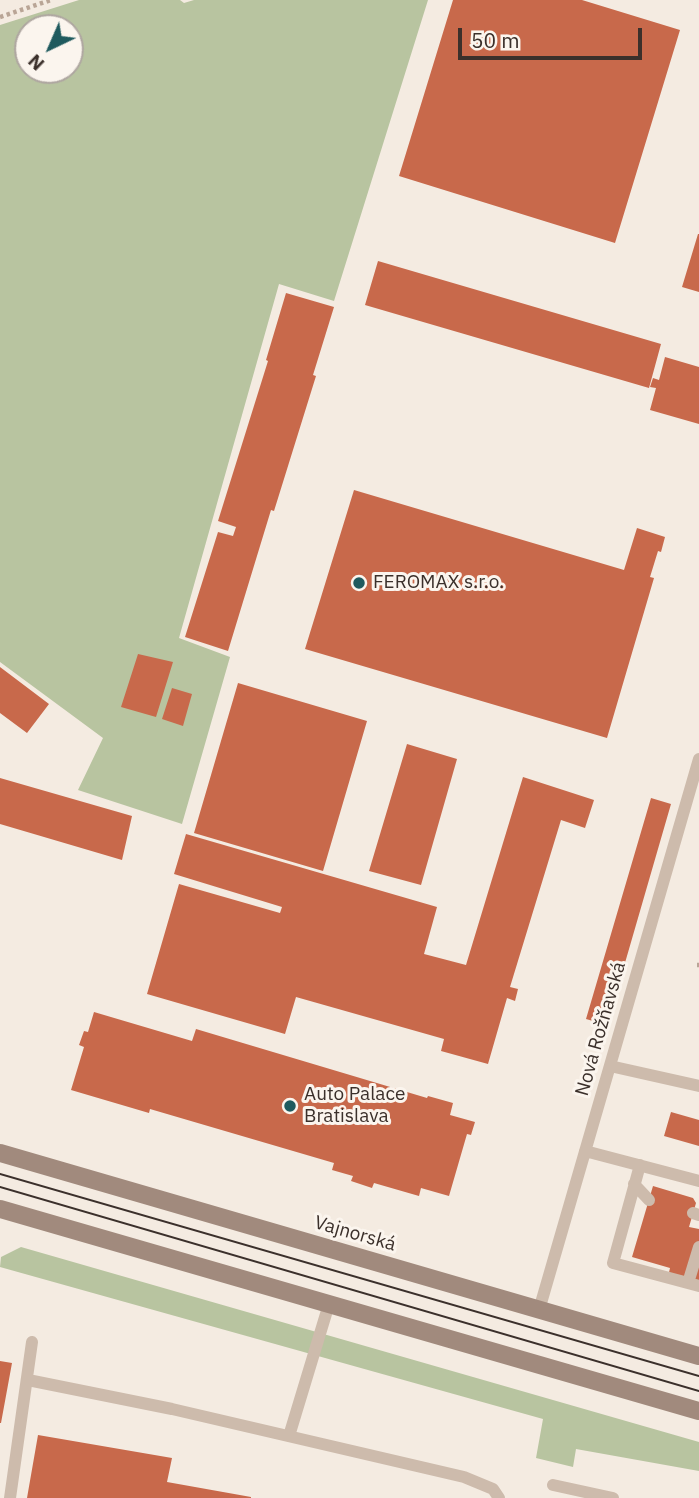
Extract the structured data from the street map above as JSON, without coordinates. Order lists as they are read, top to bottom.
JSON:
{
  "streets": {
    "main road": ["Vajnorská"],
    "lane": ["Nová Rožňavská"]
  },
  "crossings": [
    ["Nová Rožňavská", "Vajnorská"]
  ],
  "places": ["FEROMAX s.r.o.", "Auto Palace Bratislava"],
  "scale_bar": "50 m",
  "north": "bottom left"
}
